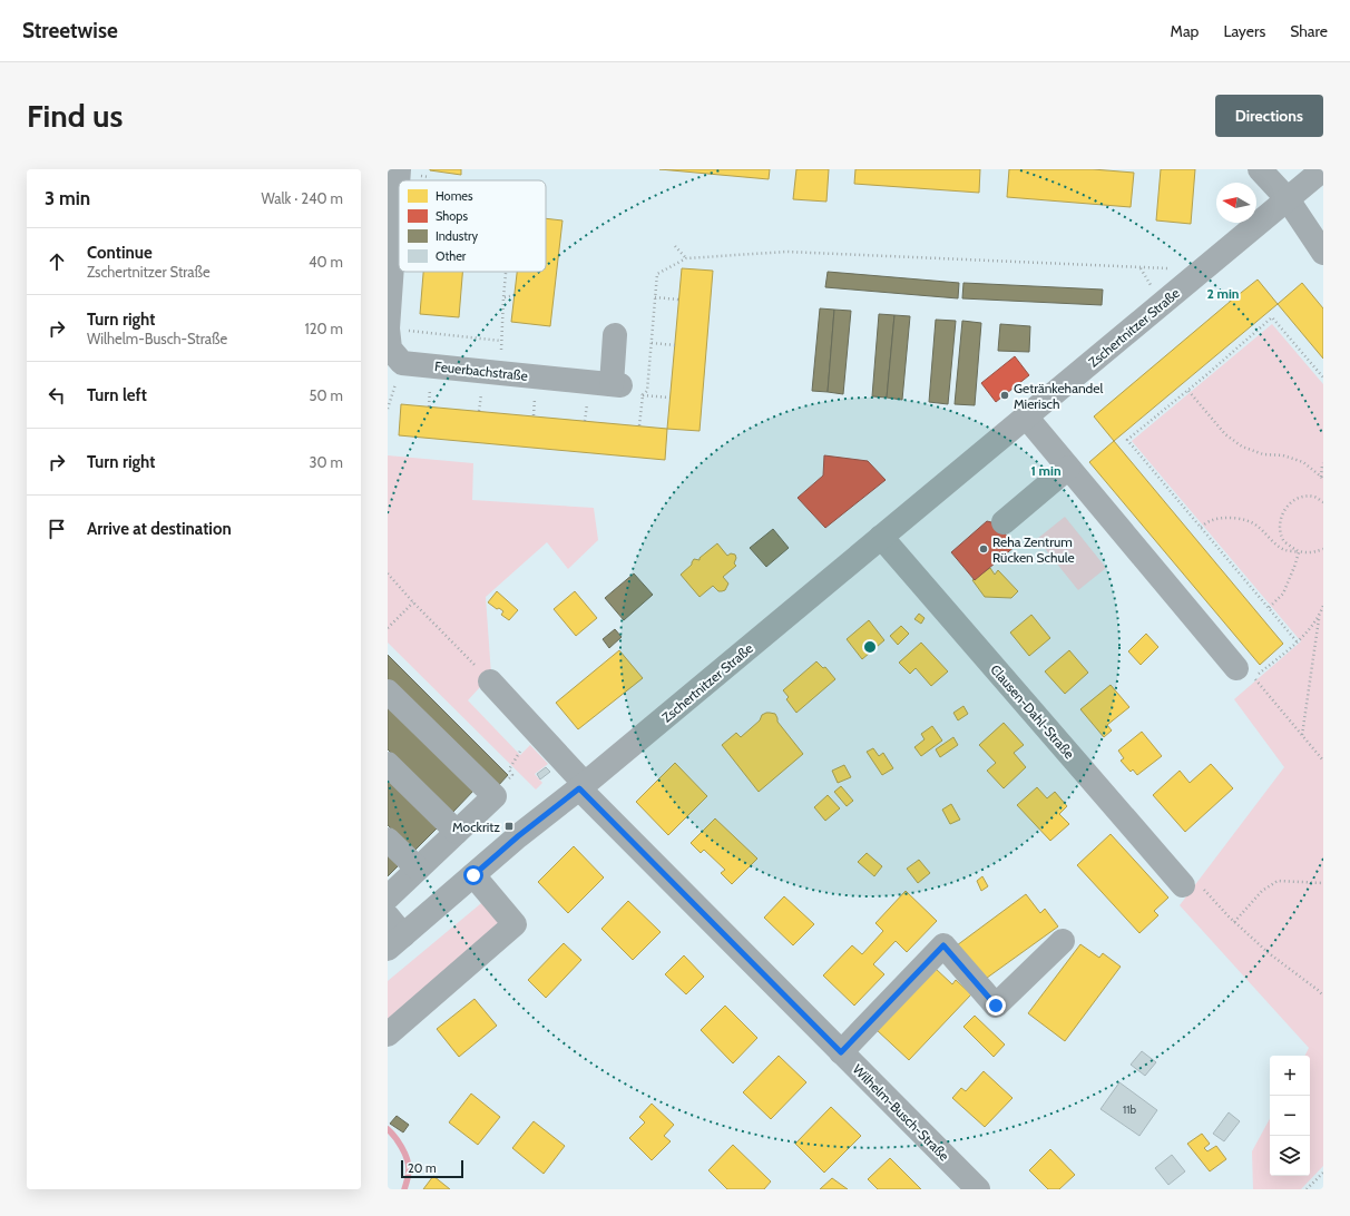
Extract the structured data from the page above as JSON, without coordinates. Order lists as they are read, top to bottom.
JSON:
{
  "streets": {
    "street": [
      "Zschertnitzer Straße",
      "Feuerbachstraße",
      "Clausen-Dahl-Straße",
      "Wilhelm-Busch-Straße"
    ]
  },
  "crossings": [
    ["Zschertnitzer Straße", "Clausen-Dahl-Straße"],
    ["Zschertnitzer Straße", "Wilhelm-Busch-Straße"]
  ],
  "places": {
    "other": ["Getränkehandel Mierisch", "Reha Zentrum Rücken Schule"],
    "transit": ["Mockritz"]
  },
  "house_numbers": ["11b"],
  "legend": [
    "Homes",
    "Shops",
    "Industry",
    "Other"
  ],
  "scale_bar": "20 m",
  "north": "left",
  "page": {
    "header": "Streetwise",
    "nav": ["Map", "Layers", "Share"],
    "buttons": "Directions",
    "title": "Find us",
    "heading": ["3 min", "Walk · 240 m"],
    "list": [
      ["Continue", "Zschertnitzer Straße", "40 m"],
      ["Turn right", "Wilhelm-Busch-Straße", "120 m"],
      ["Turn left", "50 m"],
      ["Turn right", "30 m"],
      "Arrive at destination"
    ],
    "map_buttons": ["+", "−"],
    "scale": "20 m"
  },
  "rings": ["2 min", "1 min"]
}
